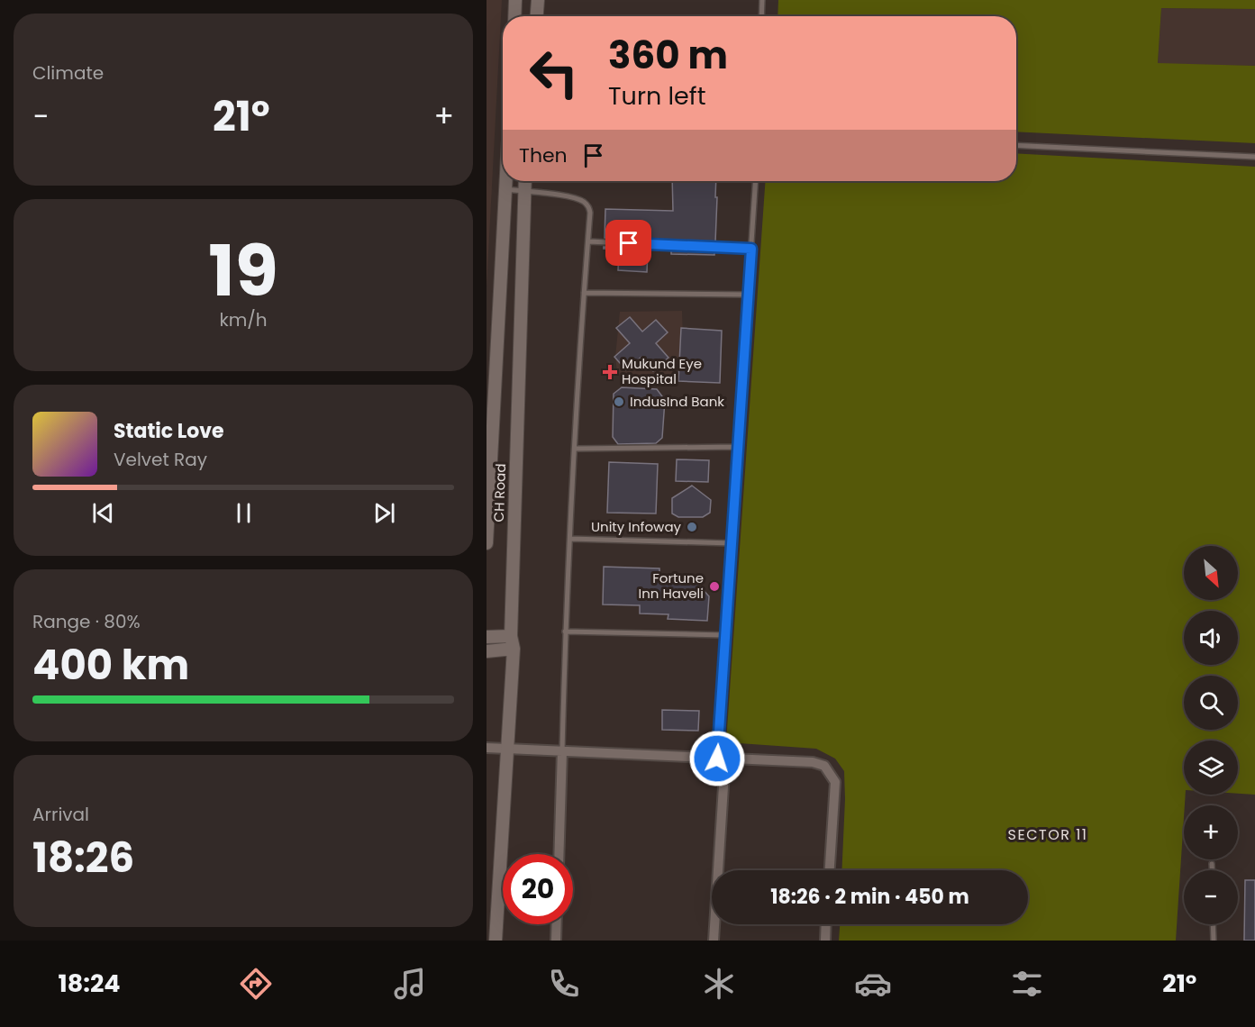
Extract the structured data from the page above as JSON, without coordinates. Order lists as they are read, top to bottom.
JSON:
{
  "streets": {
    "street": ["CH Road"]
  },
  "districts": ["SECTOR 11"],
  "places": {
    "health": ["Mukund Eye Hospital"],
    "other": ["IndusInd Bank", "Unity Infoway", "Fortune Inn Haveli"]
  },
  "north": "bottom right",
  "page": {
    "tile": [
      "Climate",
      ["19", "km/h"],
      ["Range · 80%", "400 km"],
      ["Arrival", "18:26"]
    ],
    "turn": ["360 m", "Turn left"],
    "heat": ["−", "21°", "+"],
    "then": "Then",
    "song": ["Static Love", "Velvet Ray"],
    "map_buttons": ["+", "−"],
    "limit": "20",
    "trip": "18:26 · 2 min · 450 m",
    "tabs": ["18:24", "21°"]
  }
}
